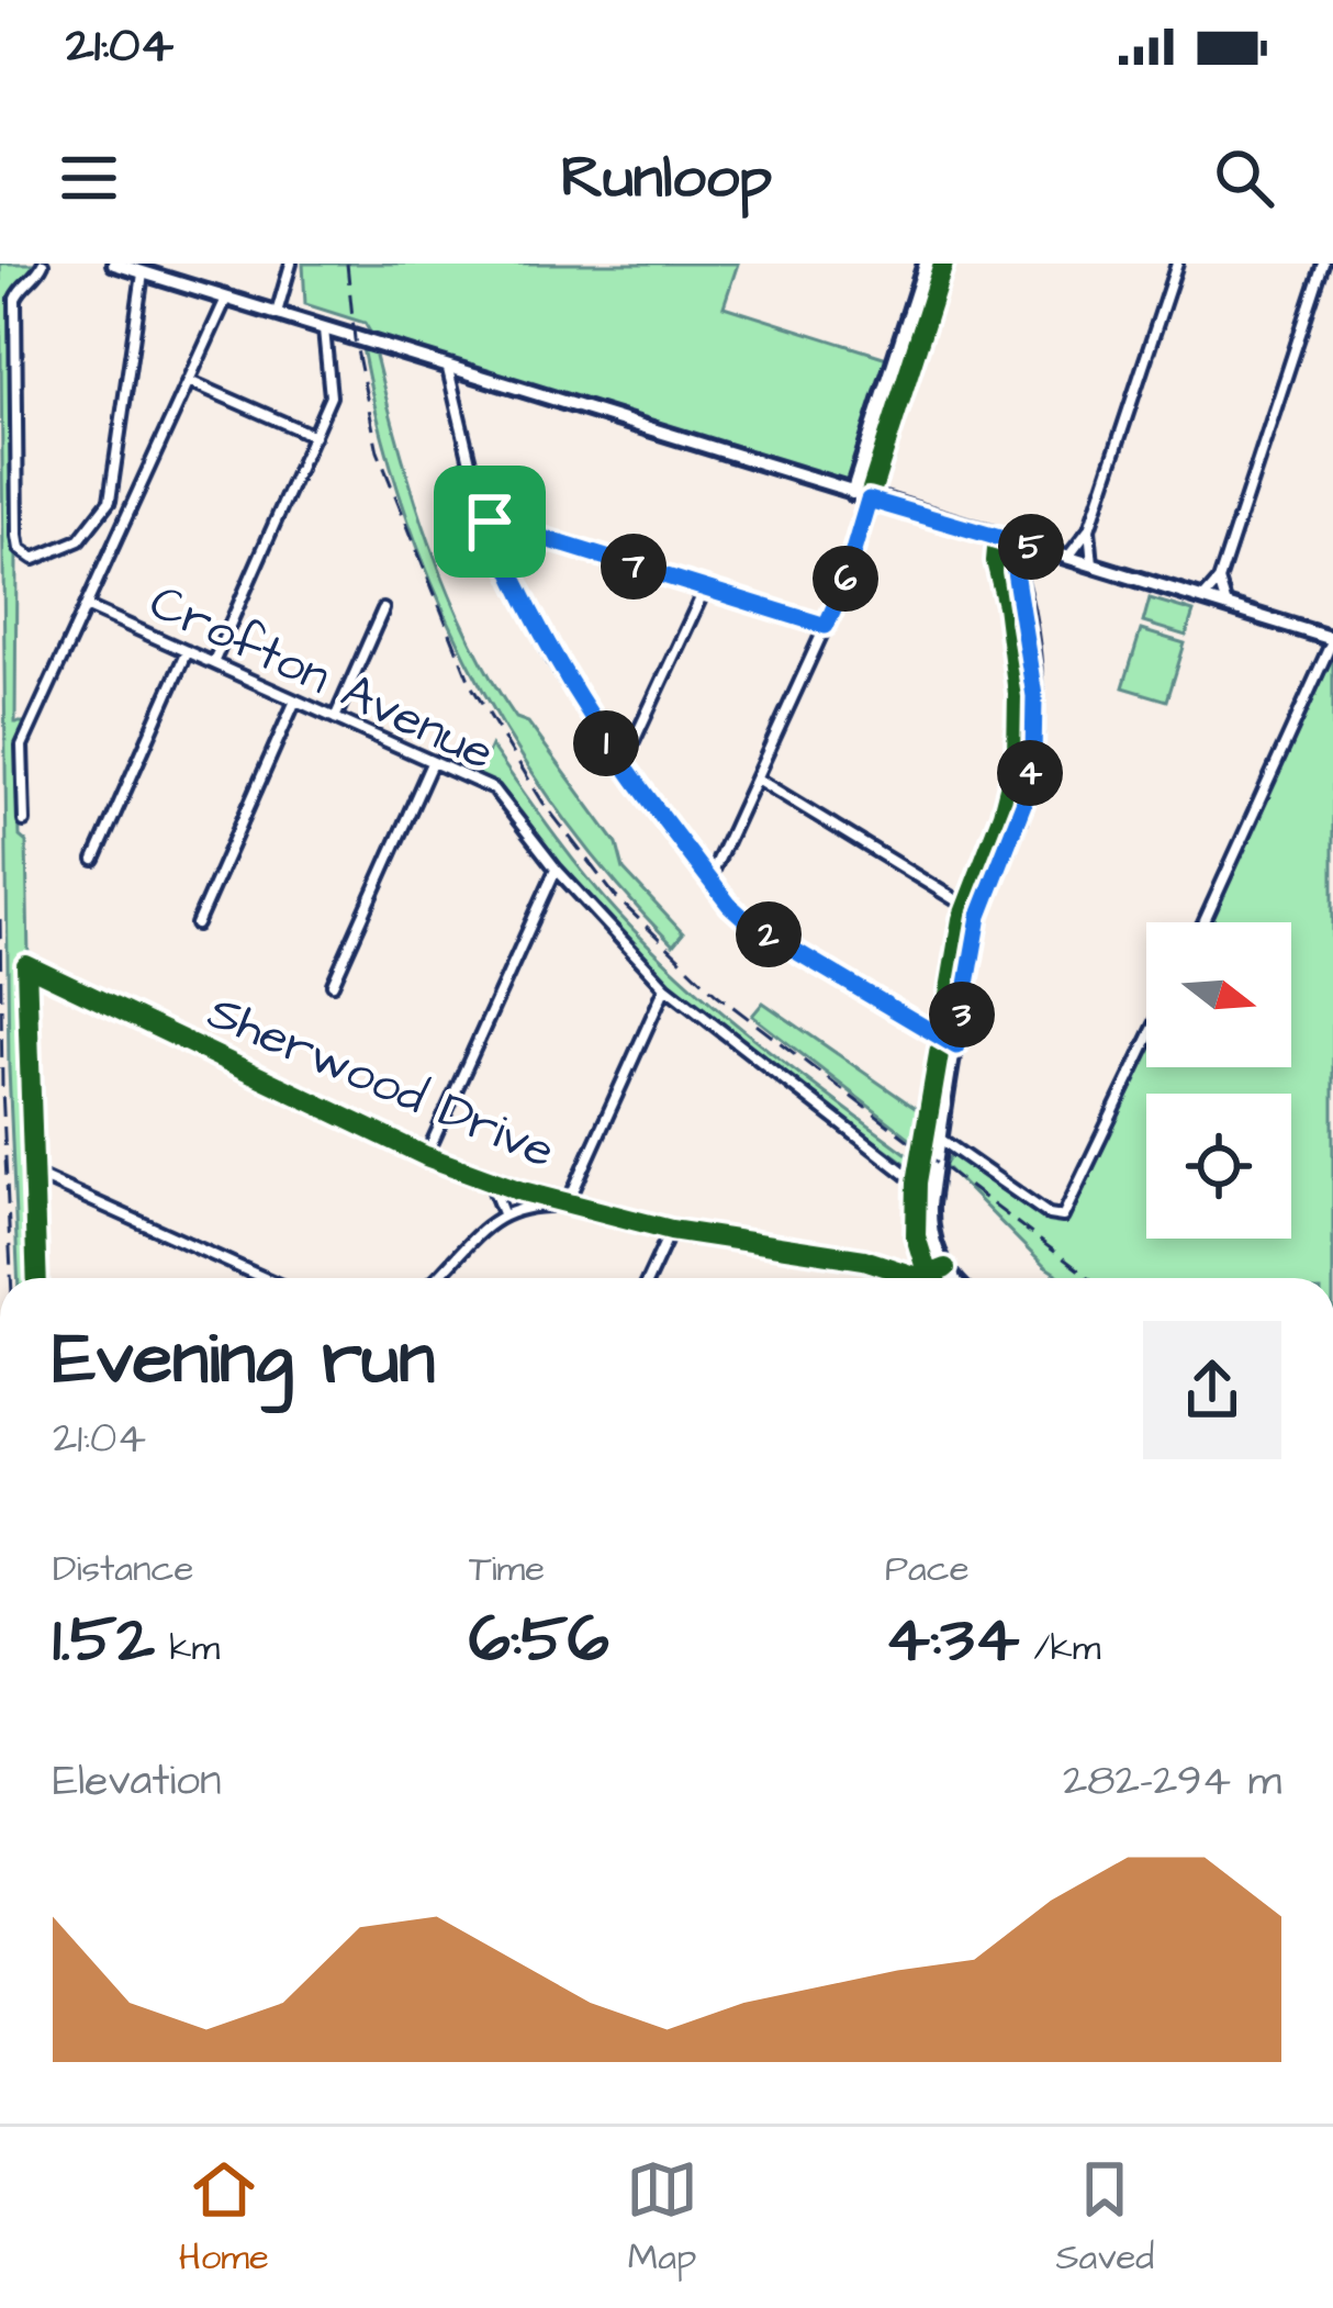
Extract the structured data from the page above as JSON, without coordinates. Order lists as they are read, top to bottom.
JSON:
{
  "streets": {
    "street": ["Crofton Avenue", "Sherwood Drive"]
  },
  "north": "right",
  "page": {
    "status": "21:04",
    "header": "Runloop",
    "pins": [
      "5",
      "7",
      "6",
      "1",
      "4",
      "2",
      "3"
    ],
    "heading": ["Evening run", "21:04"],
    "stats": [
      ["Distance", "1.52 km"],
      ["Time", "6:56"],
      ["Pace", "4:34 /km"]
    ],
    "chart": ["Elevation", "282–294 m"],
    "tabs": ["Home", "Map", "Saved"]
  }
}
